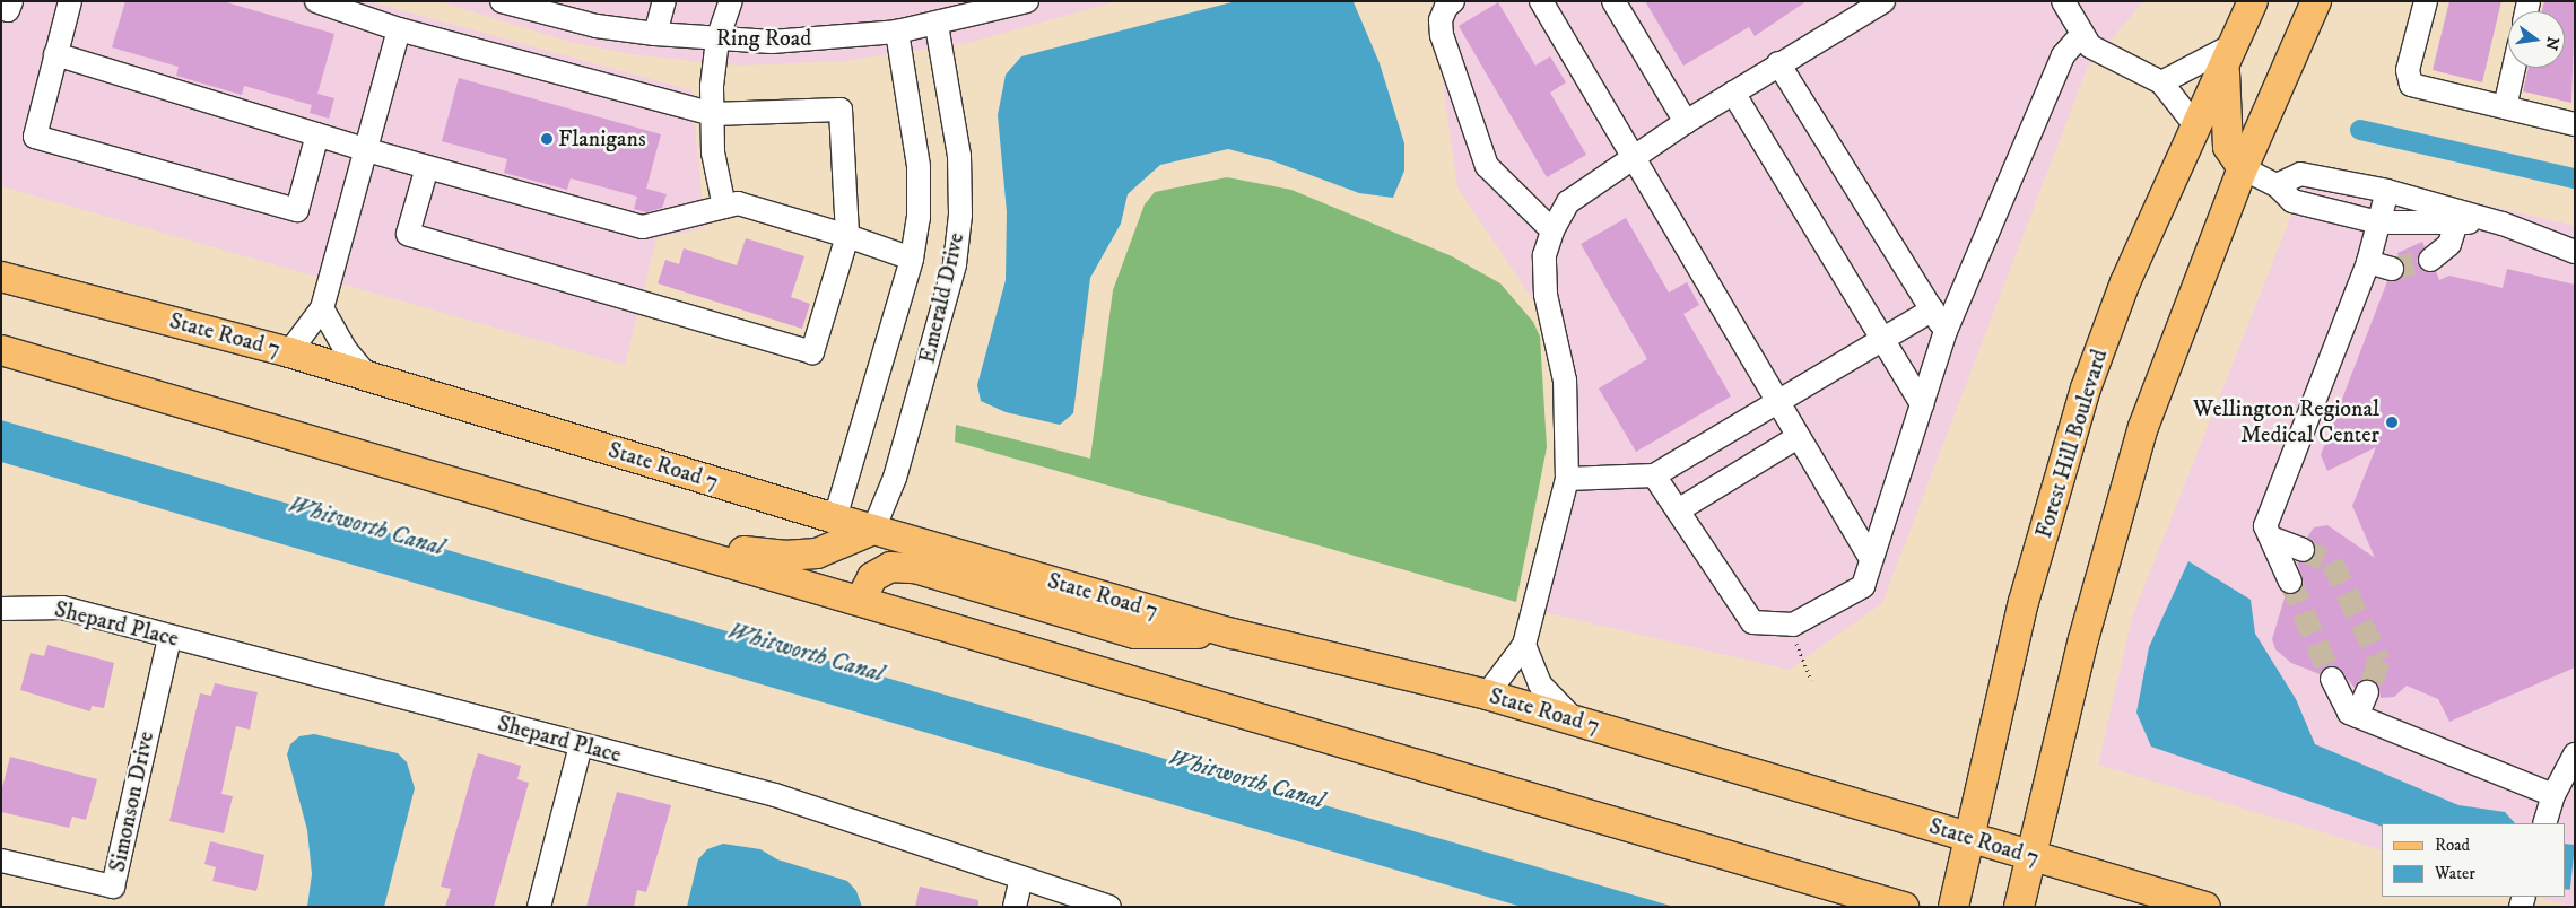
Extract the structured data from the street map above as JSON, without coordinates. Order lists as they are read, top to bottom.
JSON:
{
  "streets": {
    "main road": ["State Road 7", "Forest Hill Boulevard"],
    "street": [
      "Ring Road",
      "Emerald Drive",
      "Shepard Place",
      "Simonson Drive"
    ]
  },
  "crossings": [
    ["Ring Road", "Emerald Drive"],
    ["Emerald Drive", "State Road 7"],
    ["State Road 7", "Forest Hill Boulevard"],
    ["Shepard Place", "Simonson Drive"]
  ],
  "water": ["Whitworth Canal"],
  "places": ["Flanigans", "Wellington Regional Medical Center"],
  "legend": ["Road", "Water"],
  "north": "right"
}
